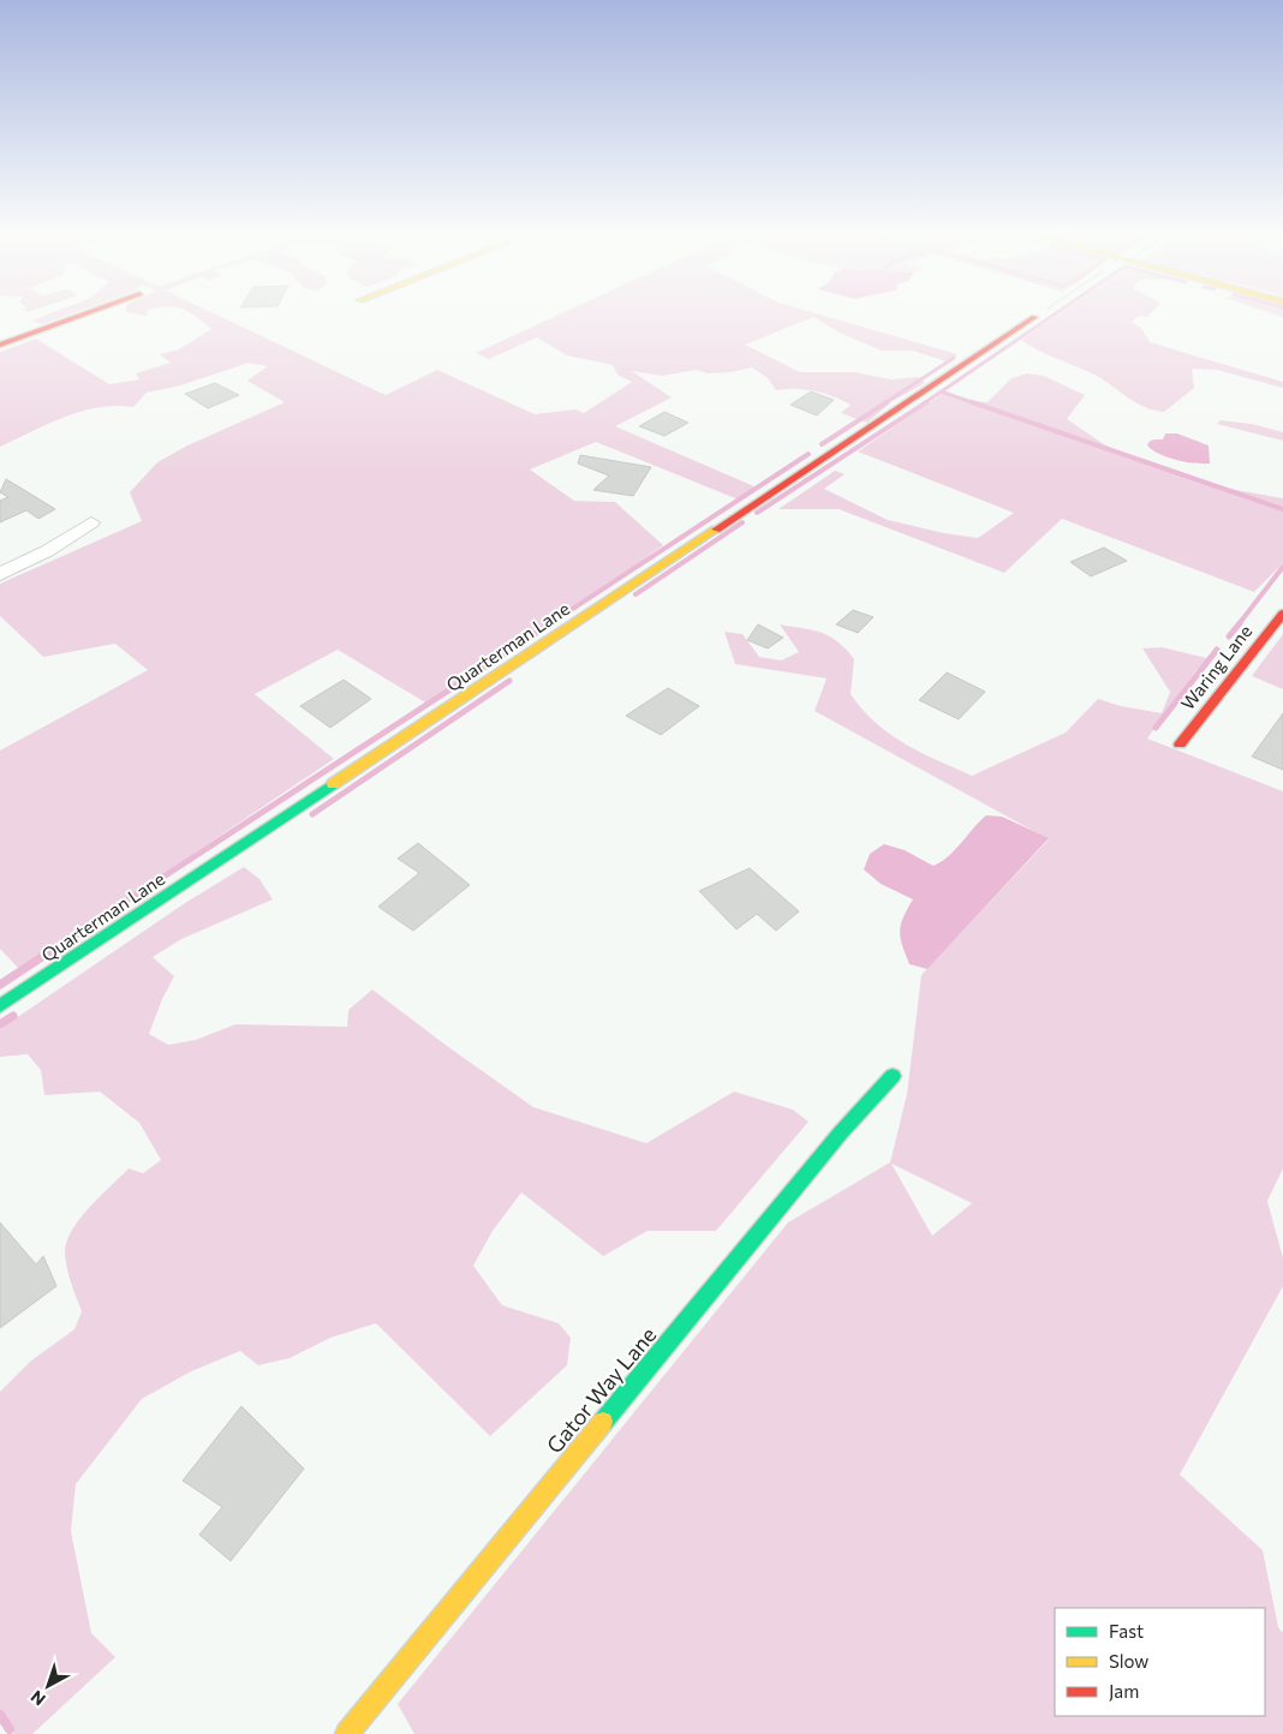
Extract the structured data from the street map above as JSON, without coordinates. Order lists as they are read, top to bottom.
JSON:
{
  "streets": {
    "street": ["Quarterman Lane", "Waring Lane", "Gator Way Lane"]
  },
  "legend": ["Fast", "Slow", "Jam"],
  "north": "bottom left"
}
